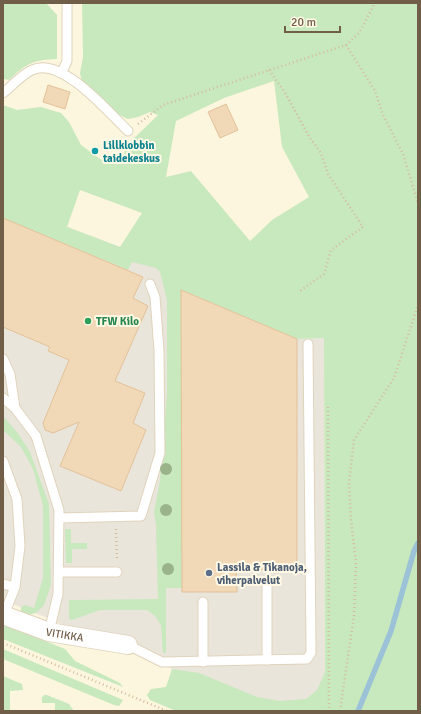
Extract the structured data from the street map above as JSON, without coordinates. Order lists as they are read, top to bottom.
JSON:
{
  "streets": {
    "street": ["VITIKKA"]
  },
  "places": ["Lillklobbin taidekeskus", "TFW Kilo", "Lassila & Tikanoja, viherpalvelut"],
  "scale_bar": "20 m"
}
